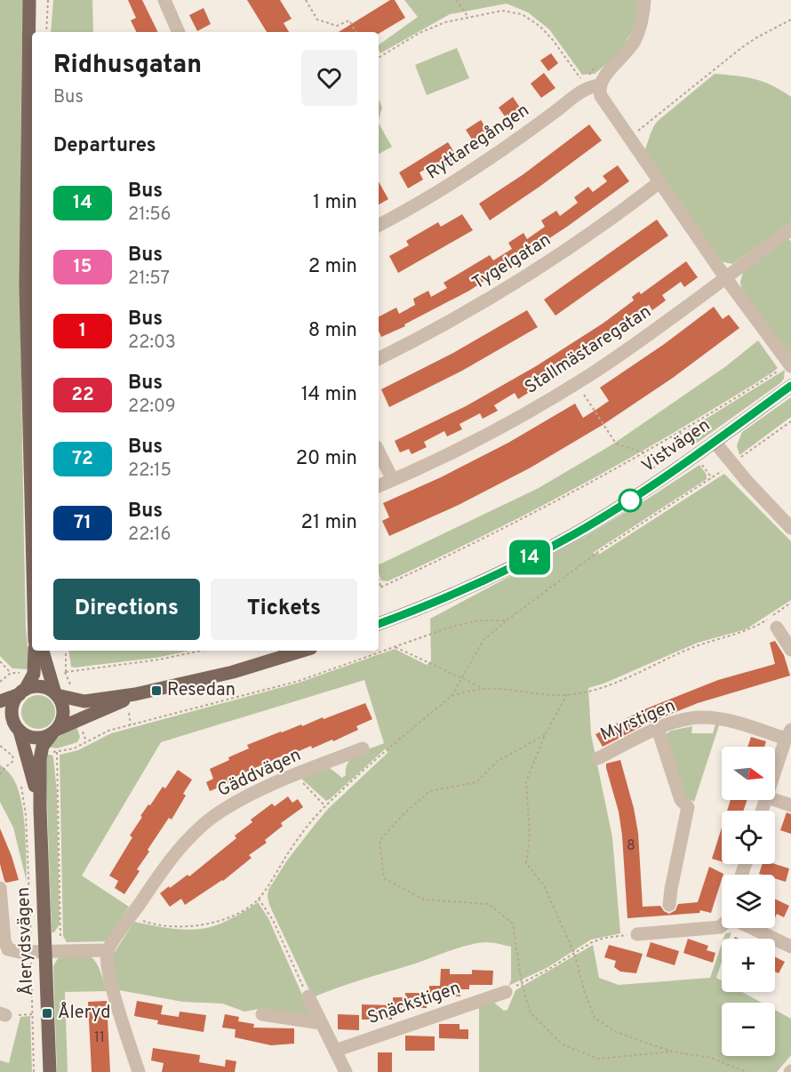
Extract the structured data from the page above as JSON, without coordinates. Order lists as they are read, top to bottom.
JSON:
{
  "streets": {
    "main road": ["Vistvägen", "Ålerydsvägen"],
    "street": [
      "Ryttaregången",
      "Tygelgatan",
      "Stallmästaregatan",
      "Myrstigen",
      "Gäddvägen",
      "Snäckstigen"
    ]
  },
  "places": {
    "transit": ["Resedan", "Åleryd"]
  },
  "lines": ["bus line 14"],
  "house_numbers": ["8", "11"],
  "north": "right",
  "page": {
    "on_map": "14",
    "heading": [
      ["Ridhusgatan", "Bus"],
      "Departures"
    ],
    "list": [
      {
        "mark": "14",
        "name": "Bus",
        "note": "21:56",
        "value": "1 min"
      },
      {
        "mark": "15",
        "name": "Bus",
        "note": "21:57",
        "value": "2 min"
      },
      {
        "mark": "1",
        "name": "Bus",
        "note": "22:03",
        "value": "8 min"
      },
      {
        "mark": "22",
        "name": "Bus",
        "note": "22:09",
        "value": "14 min"
      },
      {
        "mark": "72",
        "name": "Bus",
        "note": "22:15",
        "value": "20 min"
      },
      {
        "mark": "71",
        "name": "Bus",
        "note": "22:16",
        "value": "21 min"
      }
    ],
    "buttons": ["Directions", "Tickets"],
    "map_buttons": ["+", "−"]
  }
}
